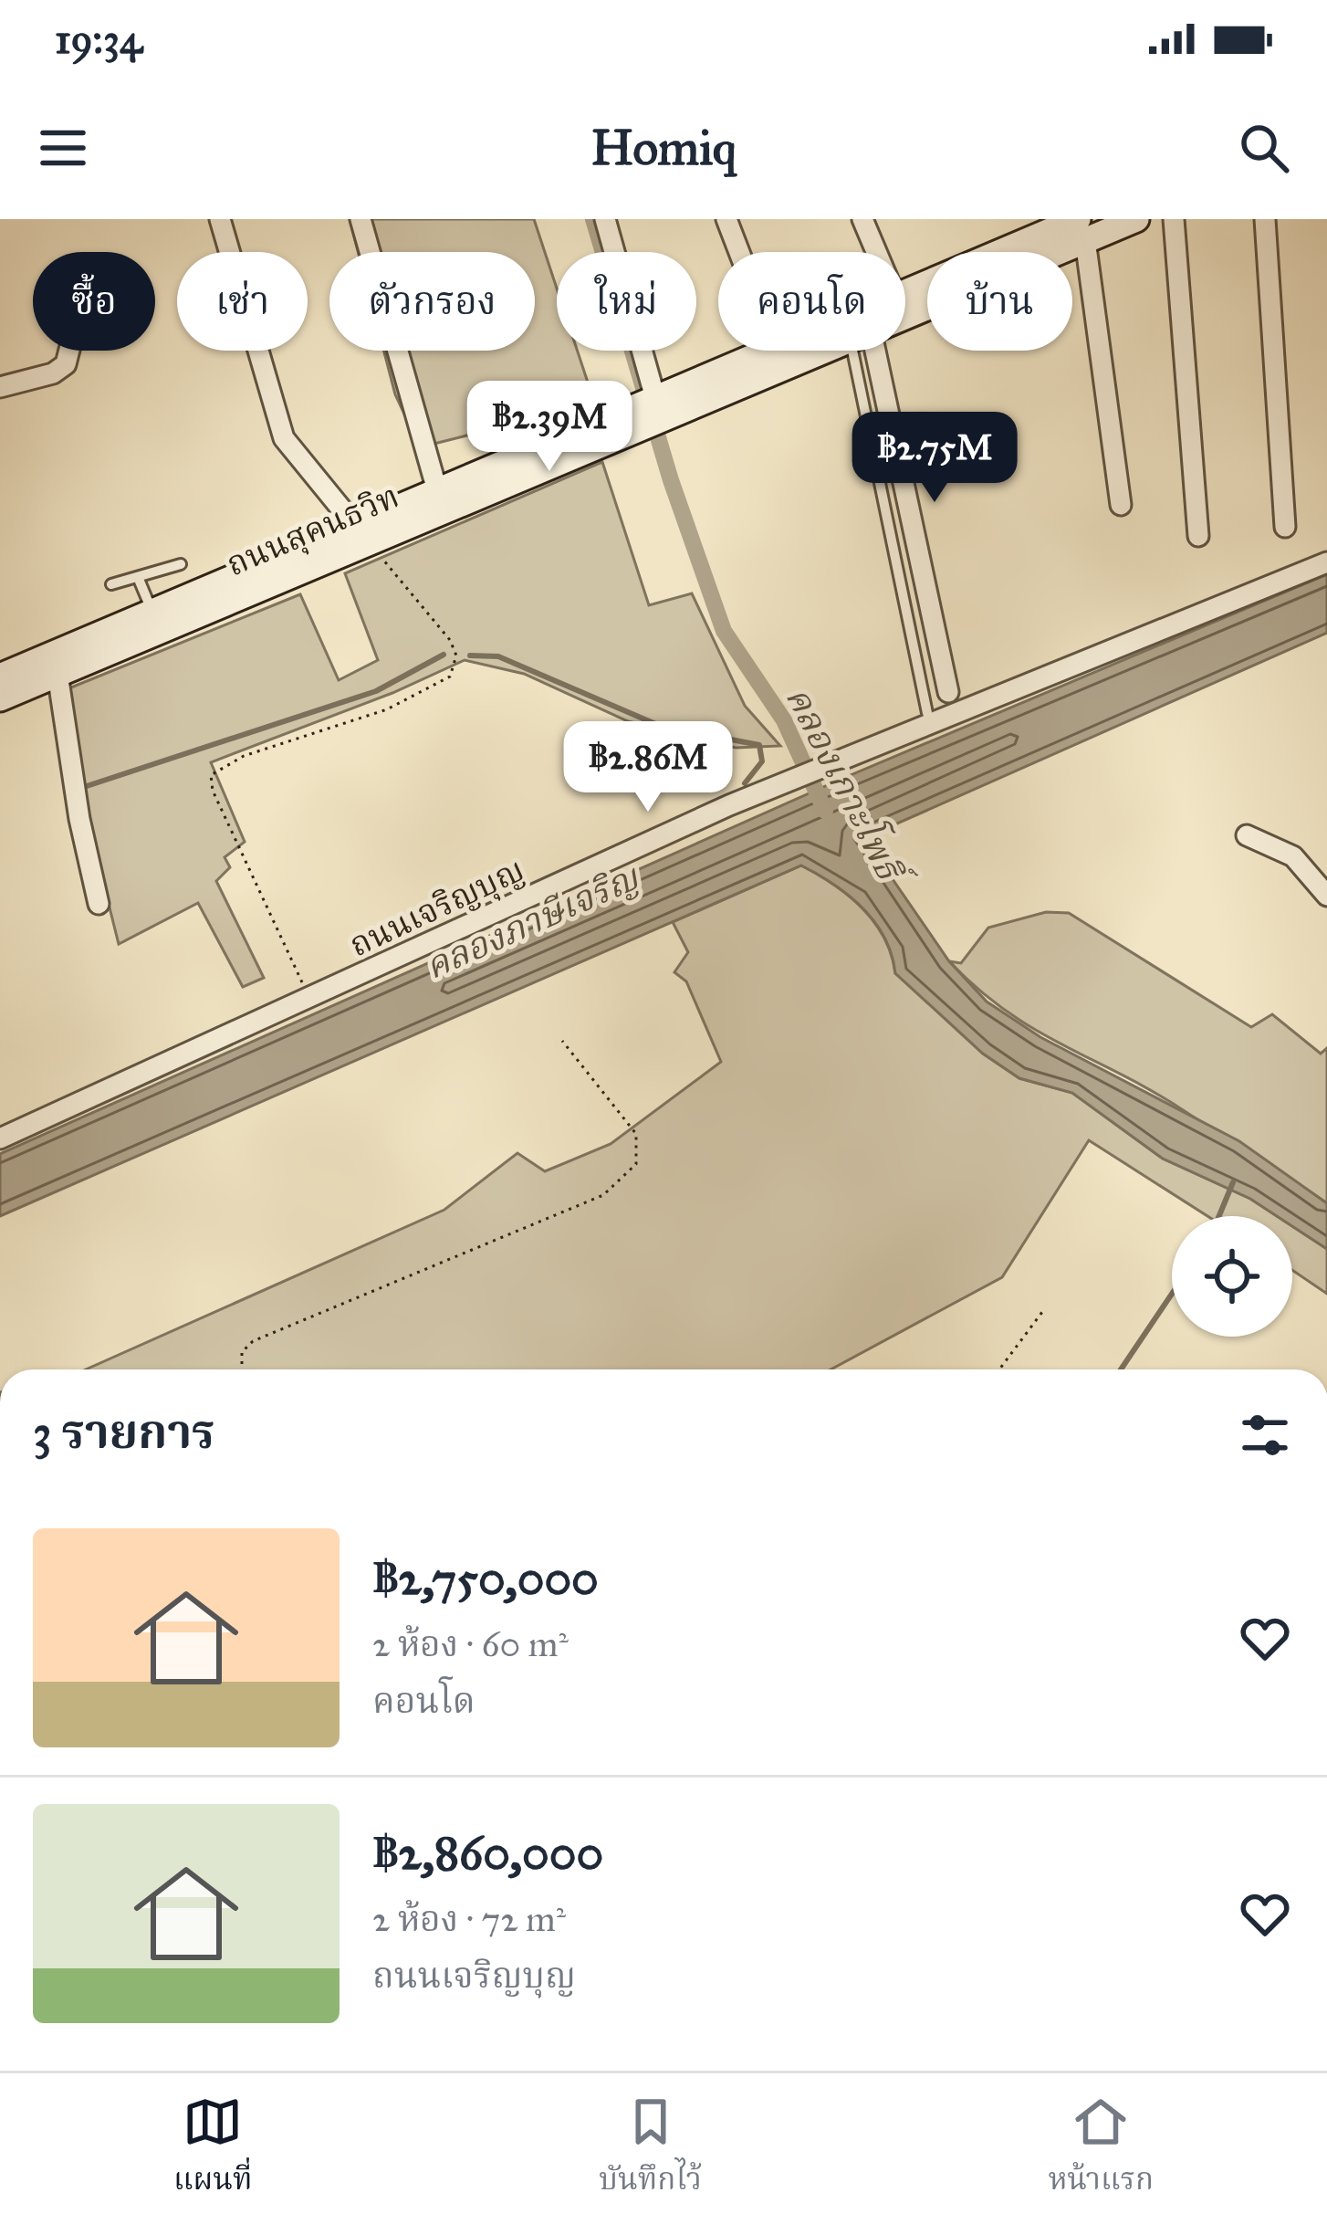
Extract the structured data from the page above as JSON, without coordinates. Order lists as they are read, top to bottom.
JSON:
{
  "streets": {
    "main road": ["ถนนสุคนธวิท"],
    "street": ["ถนนเจริญบุญ"]
  },
  "water": ["คลองเกาะโพธิ์", "คลองภาษีเจริญ"],
  "page": {
    "status": "19:34",
    "header": "Homiq",
    "chip": [
      "ซื้อ",
      "เช่า",
      "ตัวกรอง",
      "ใหม่",
      "คอนโด",
      "บ้าน"
    ],
    "price": ["฿2.39M", "฿2.75M", "฿2.86M"],
    "heading": "3 รายการ",
    "list": [
      {
        "name": "฿2,750,000",
        "note": "2 ห้อง · 60 m² · คอนโด"
      },
      {
        "name": "฿2,860,000",
        "note": "2 ห้อง · 72 m² · ถนนเจริญบุญ"
      }
    ],
    "tabs": ["แผนที่", "บันทึกไว้", "หน้าแรก"]
  }
}
